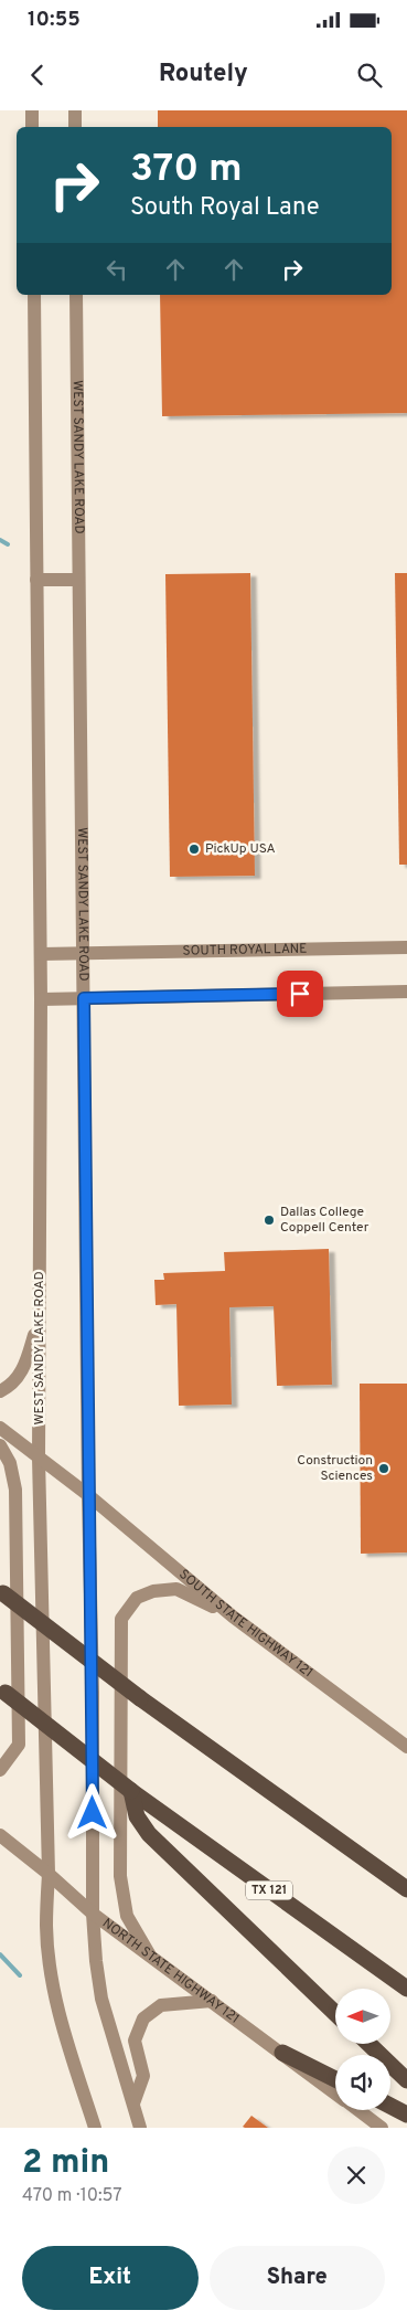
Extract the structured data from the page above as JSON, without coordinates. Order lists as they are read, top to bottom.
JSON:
{
  "streets": {
    "highway": ["TX 121"],
    "main road": [
      "WEST SANDY LAKE ROAD",
      "SOUTH ROYAL LANE",
      "SOUTH STATE HIGHWAY 121",
      "NORTH STATE HIGHWAY 121"
    ]
  },
  "crossings": [
    ["WEST SANDY LAKE ROAD", "SOUTH ROYAL LANE"],
    ["WEST SANDY LAKE ROAD", "SOUTH STATE HIGHWAY 121"],
    ["WEST SANDY LAKE ROAD", "NORTH STATE HIGHWAY 121"]
  ],
  "places": ["PickUp USA", "Dallas College Coppell Center", "Construction Sciences"],
  "north": "left",
  "page": {
    "status": "10:55",
    "header": "Routely",
    "turn": ["370 m", "South Royal Lane"],
    "heading": ["2 min", "470 m · 10:57"],
    "buttons": ["Exit", "Share"]
  }
}
